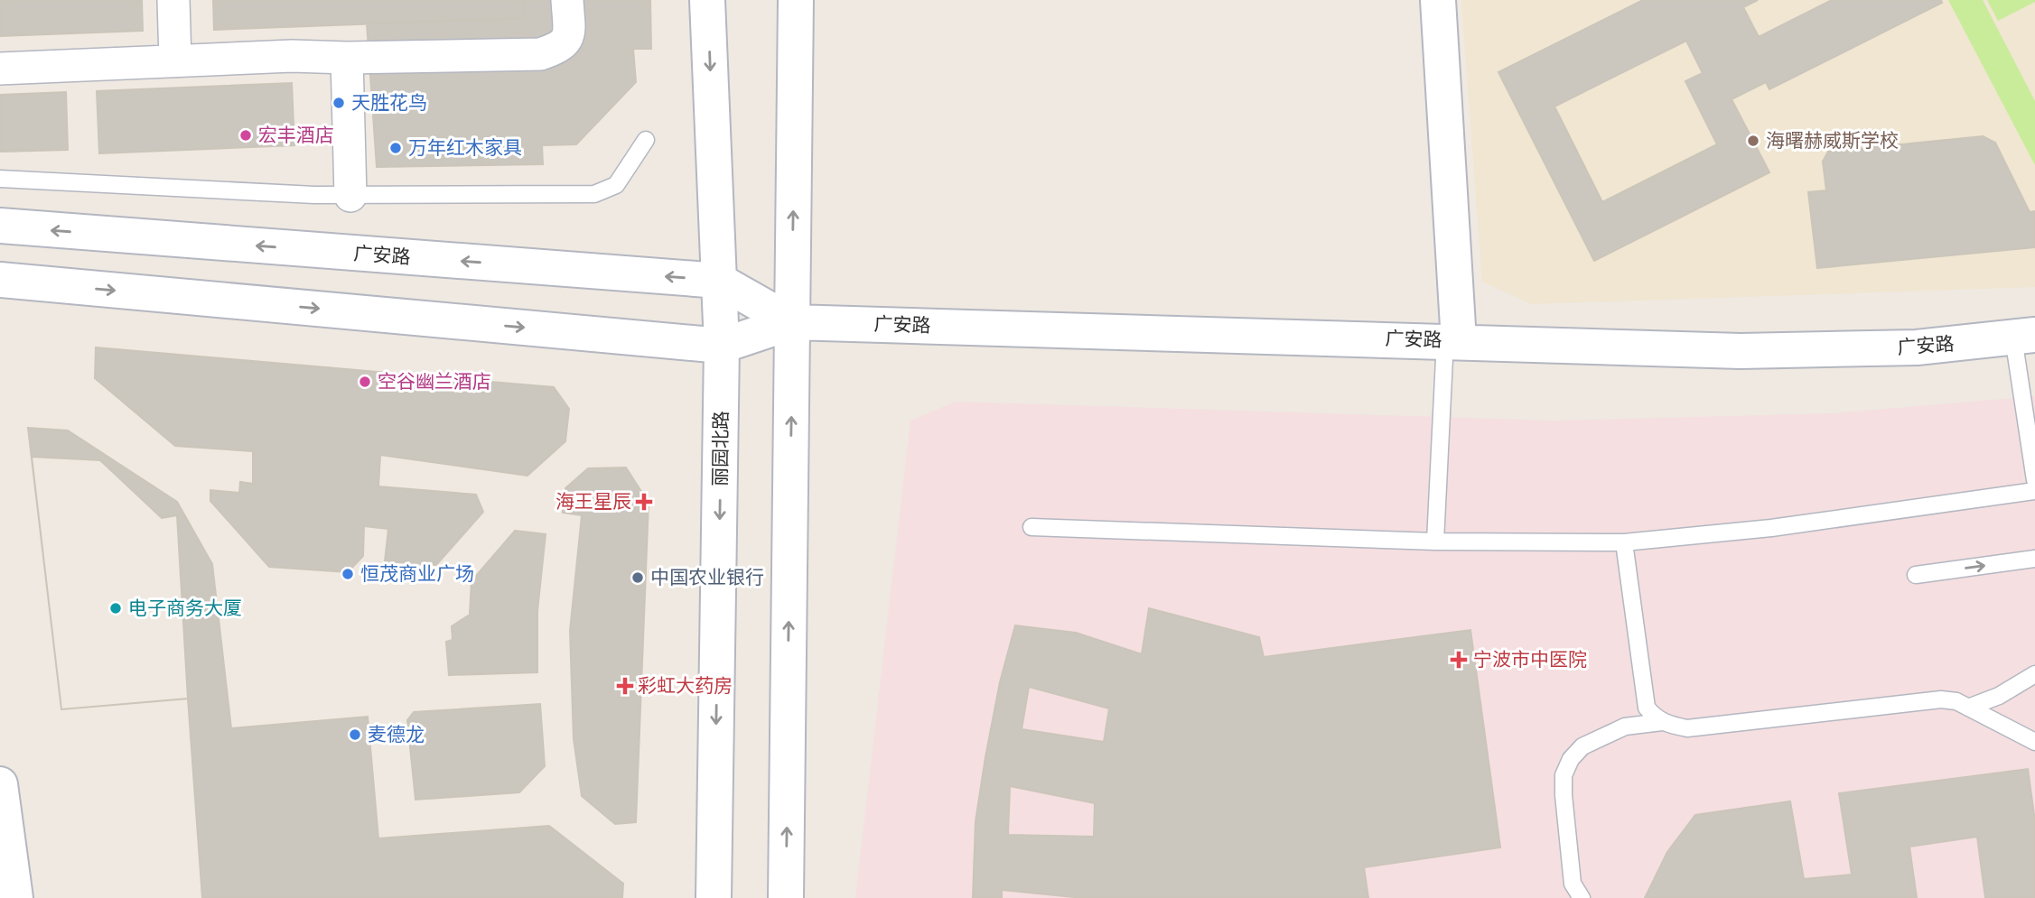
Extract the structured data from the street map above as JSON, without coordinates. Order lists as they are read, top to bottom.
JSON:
{
  "streets": {
    "street": ["广安路", "丽园北路"]
  },
  "crossings": [
    ["广安路", "丽园北路"]
  ],
  "places": {
    "other": [
      "天胜花鸟",
      "宏丰酒店",
      "海曙赫威斯学校",
      "万年红木家具",
      "空谷幽兰酒店",
      "恒茂商业广场",
      "中国农业银行",
      "电子商务大厦",
      "麦德龙"
    ],
    "health": ["海王星辰", "宁波市中医院", "彩虹大药房"]
  }
}
